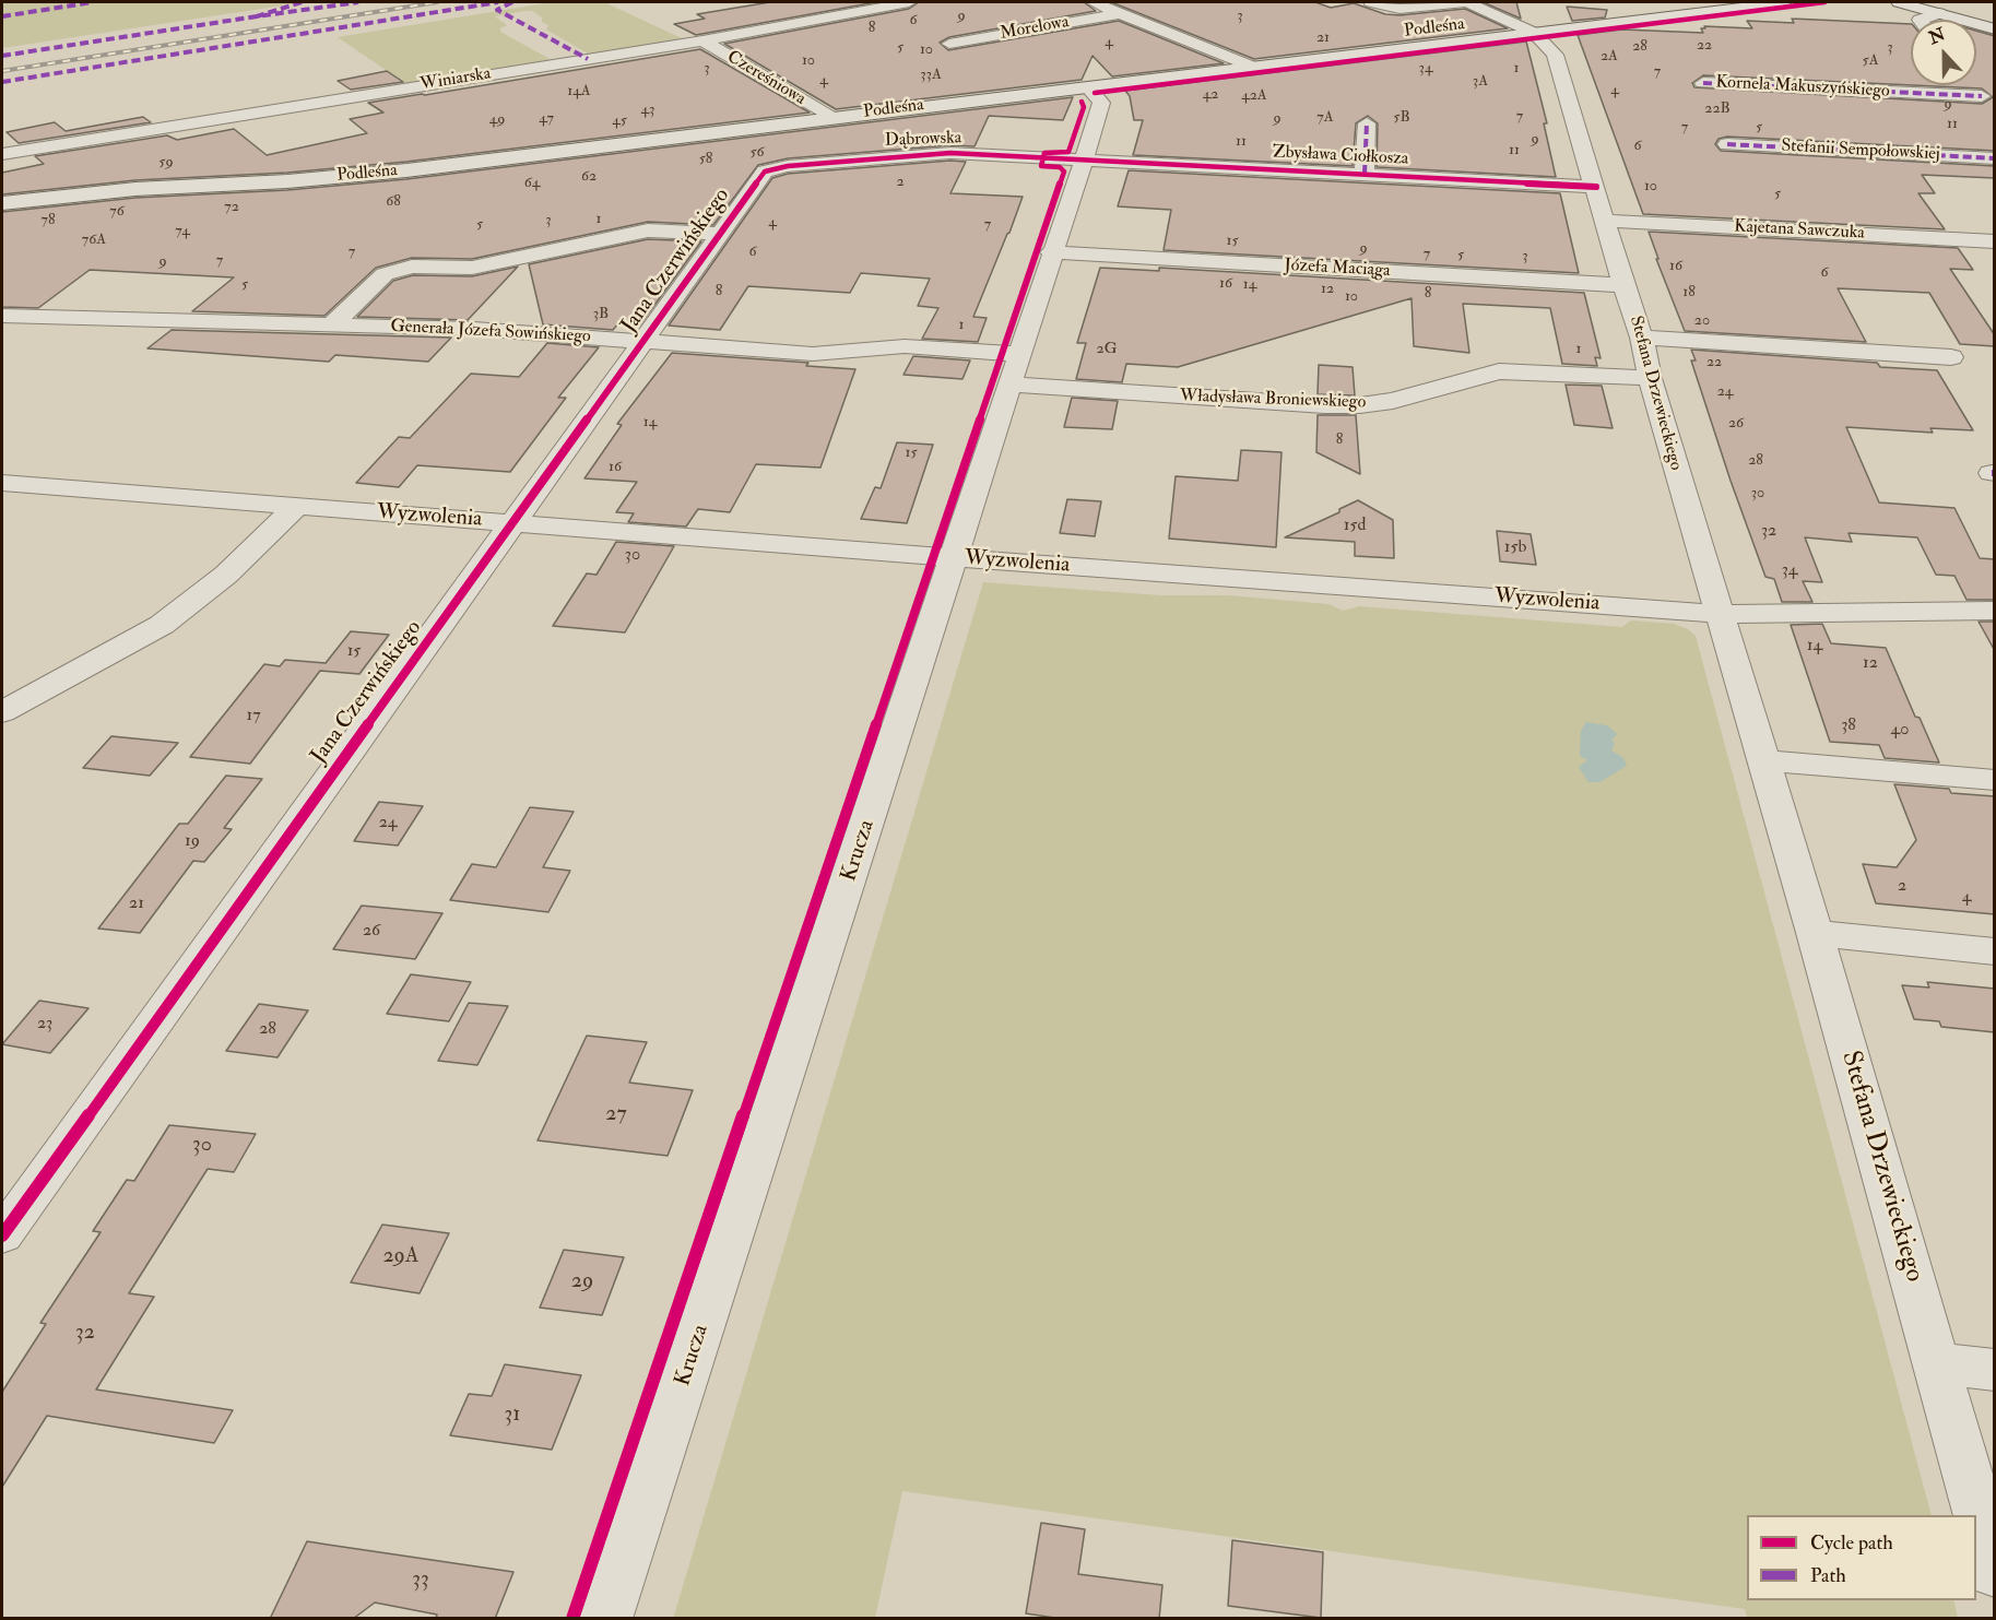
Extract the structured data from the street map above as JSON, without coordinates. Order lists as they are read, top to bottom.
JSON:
{
  "streets": {
    "street": [
      "Morelowa",
      "Podleśna",
      "Czereśniowa",
      "Winiarska",
      "Kornela Makuszyńskiego",
      "Dąbrowska",
      "Stefanii Sempołowskiej",
      "Zbysława Ciołkosza",
      "Kajetana Sawczuka",
      "Jana Czerwińskiego",
      "Józefa Maciąga",
      "Generała Józefa Sowińskiego",
      "Stefana Drzewieckiego",
      "Władysława Broniewskiego",
      "Wyzwolenia",
      "Krucza"
    ]
  },
  "crossings": [
    ["Podleśna", "Czereśniowa"],
    ["Podleśna", "Stefana Drzewieckiego"],
    ["Podleśna", "Krucza"],
    ["Czereśniowa", "Winiarska"],
    ["Dąbrowska", "Zbysława Ciołkosza"],
    ["Dąbrowska", "Jana Czerwińskiego"],
    ["Dąbrowska", "Krucza"],
    ["Zbysława Ciołkosza", "Stefana Drzewieckiego"],
    ["Zbysława Ciołkosza", "Krucza"],
    ["Kajetana Sawczuka", "Stefana Drzewieckiego"],
    ["Jana Czerwińskiego", "Generała Józefa Sowińskiego"],
    ["Jana Czerwińskiego", "Wyzwolenia"],
    ["Józefa Maciąga", "Stefana Drzewieckiego"],
    ["Józefa Maciąga", "Krucza"],
    ["Generała Józefa Sowińskiego", "Krucza"],
    ["Stefana Drzewieckiego", "Władysława Broniewskiego"],
    ["Stefana Drzewieckiego", "Wyzwolenia"],
    ["Władysława Broniewskiego", "Krucza"],
    ["Wyzwolenia", "Krucza"]
  ],
  "house_numbers": [
    "9",
    "3",
    "6",
    "8",
    "21",
    "4",
    "22",
    "28",
    "5",
    "3",
    "10",
    "2A",
    "10",
    "5A",
    "3",
    "34",
    "1",
    "7",
    "33A",
    "4",
    "3A",
    "4",
    "14A",
    "42",
    "42A",
    "9",
    "22B",
    "43",
    "7",
    "7A",
    "5B",
    "47",
    "9",
    "49",
    "45",
    "11",
    "7",
    "5",
    "9",
    "11",
    "6",
    "11",
    "56",
    "58",
    "59",
    "62",
    "2",
    "64",
    "10",
    "5",
    "68",
    "72",
    "76",
    "1",
    "78",
    "3",
    "4",
    "5",
    "7",
    "74",
    "76A",
    "15",
    "9",
    "7",
    "6",
    "7",
    "5",
    "3",
    "7",
    "9",
    "16",
    "6",
    "16",
    "5",
    "14",
    "12",
    "8",
    "18",
    "8",
    "10",
    "3B",
    "20",
    "1",
    "2G",
    "1",
    "22",
    "24",
    "14",
    "26",
    "8",
    "15",
    "28",
    "16",
    "30",
    "15d",
    "32",
    "15b",
    "30",
    "34",
    "14",
    "15",
    "12",
    "17",
    "38",
    "40",
    "24",
    "19",
    "2",
    "4",
    "21",
    "26",
    "23",
    "28",
    "27",
    "30",
    "29A",
    "29",
    "32",
    "31",
    "33"
  ],
  "legend": ["Cycle path", "Path"],
  "north": "top"
}
